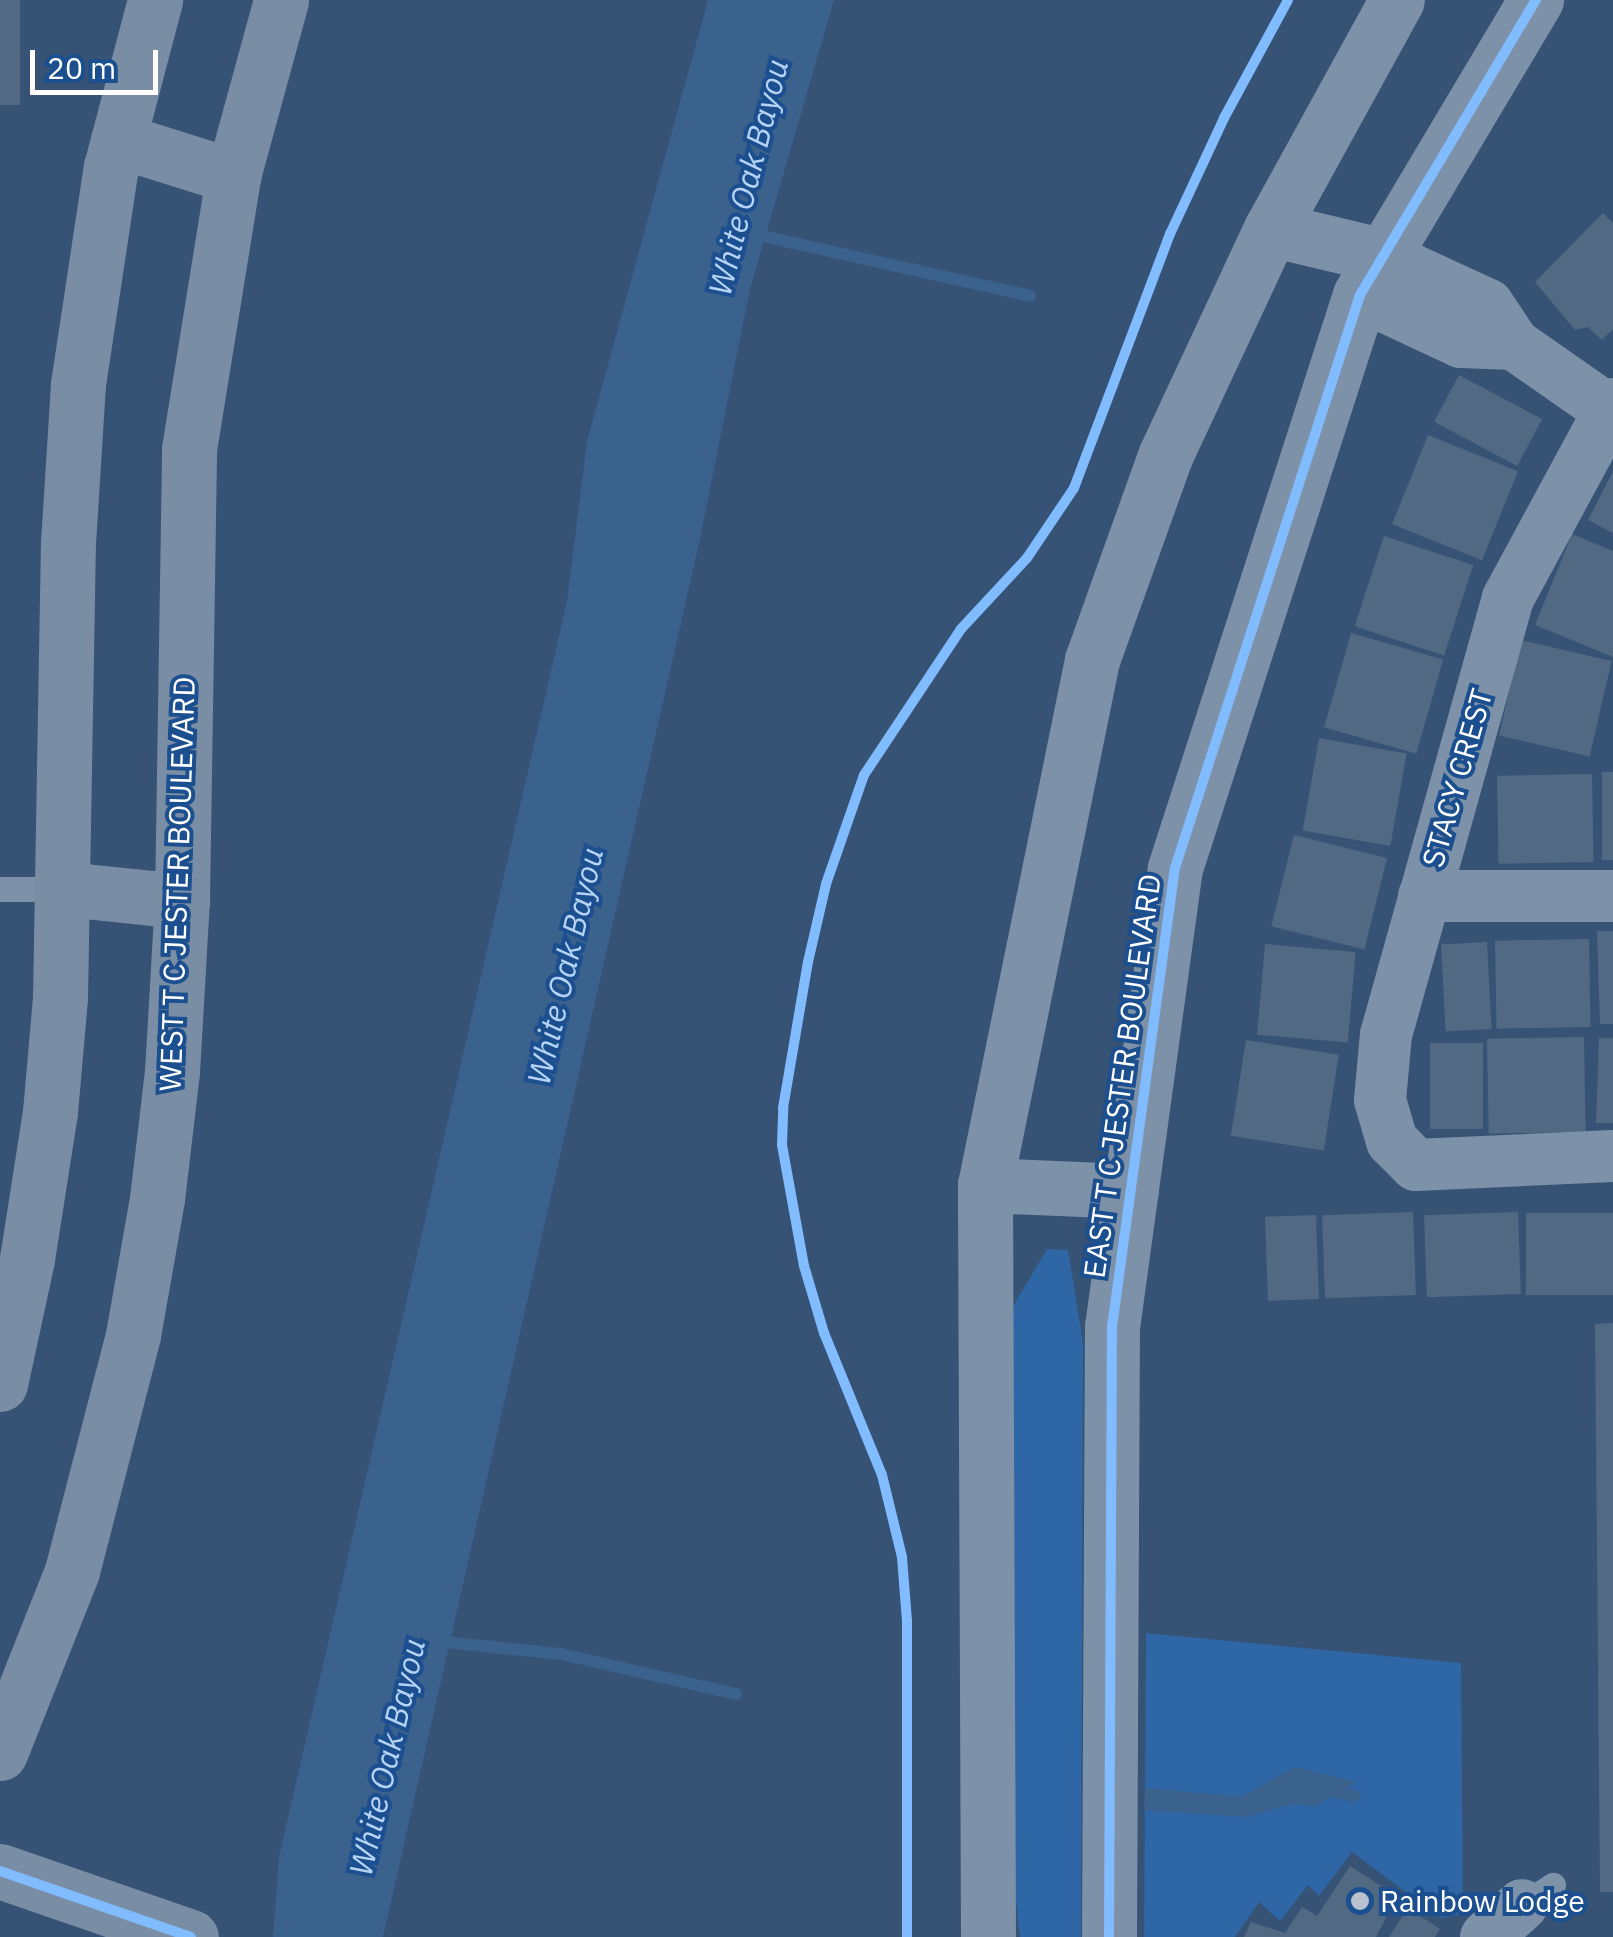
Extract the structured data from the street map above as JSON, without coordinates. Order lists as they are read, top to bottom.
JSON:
{
  "streets": {
    "main road": ["WEST T C JESTER BOULEVARD"],
    "street": ["STACY CREST", "EAST T C JESTER BOULEVARD"]
  },
  "water": ["White Oak Bayou"],
  "places": ["Rainbow Lodge"],
  "scale_bar": "20 m"
}
